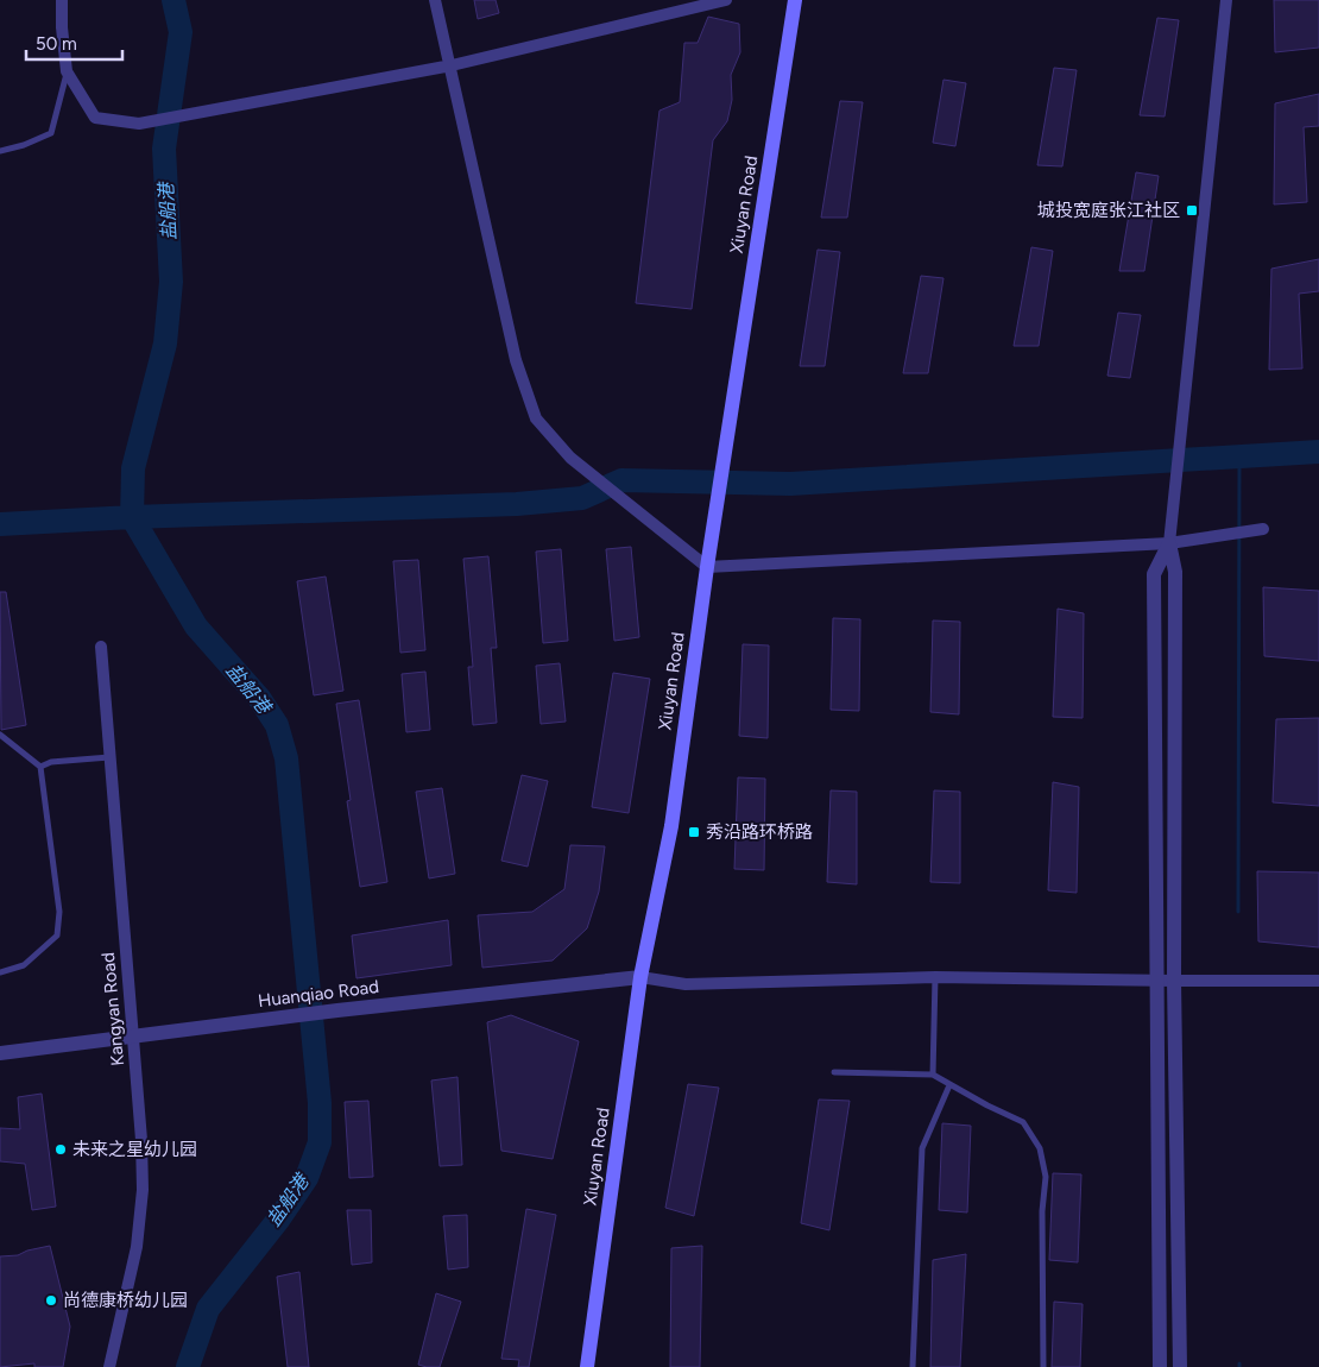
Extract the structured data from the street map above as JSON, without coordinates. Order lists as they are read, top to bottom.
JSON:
{
  "streets": {
    "main road": ["Xiuyan Road"],
    "street": ["Huanqiao Road", "Kangyan Road"]
  },
  "crossings": [
    ["Xiuyan Road", "Huanqiao Road"],
    ["Huanqiao Road", "Kangyan Road"]
  ],
  "water": ["盐船港"],
  "places": {
    "transit": ["城投宽庭张江社区", "秀沿路环桥路"],
    "other": ["未来之星幼儿园", "尚德康桥幼儿园"]
  },
  "scale_bar": "50 m"
}
